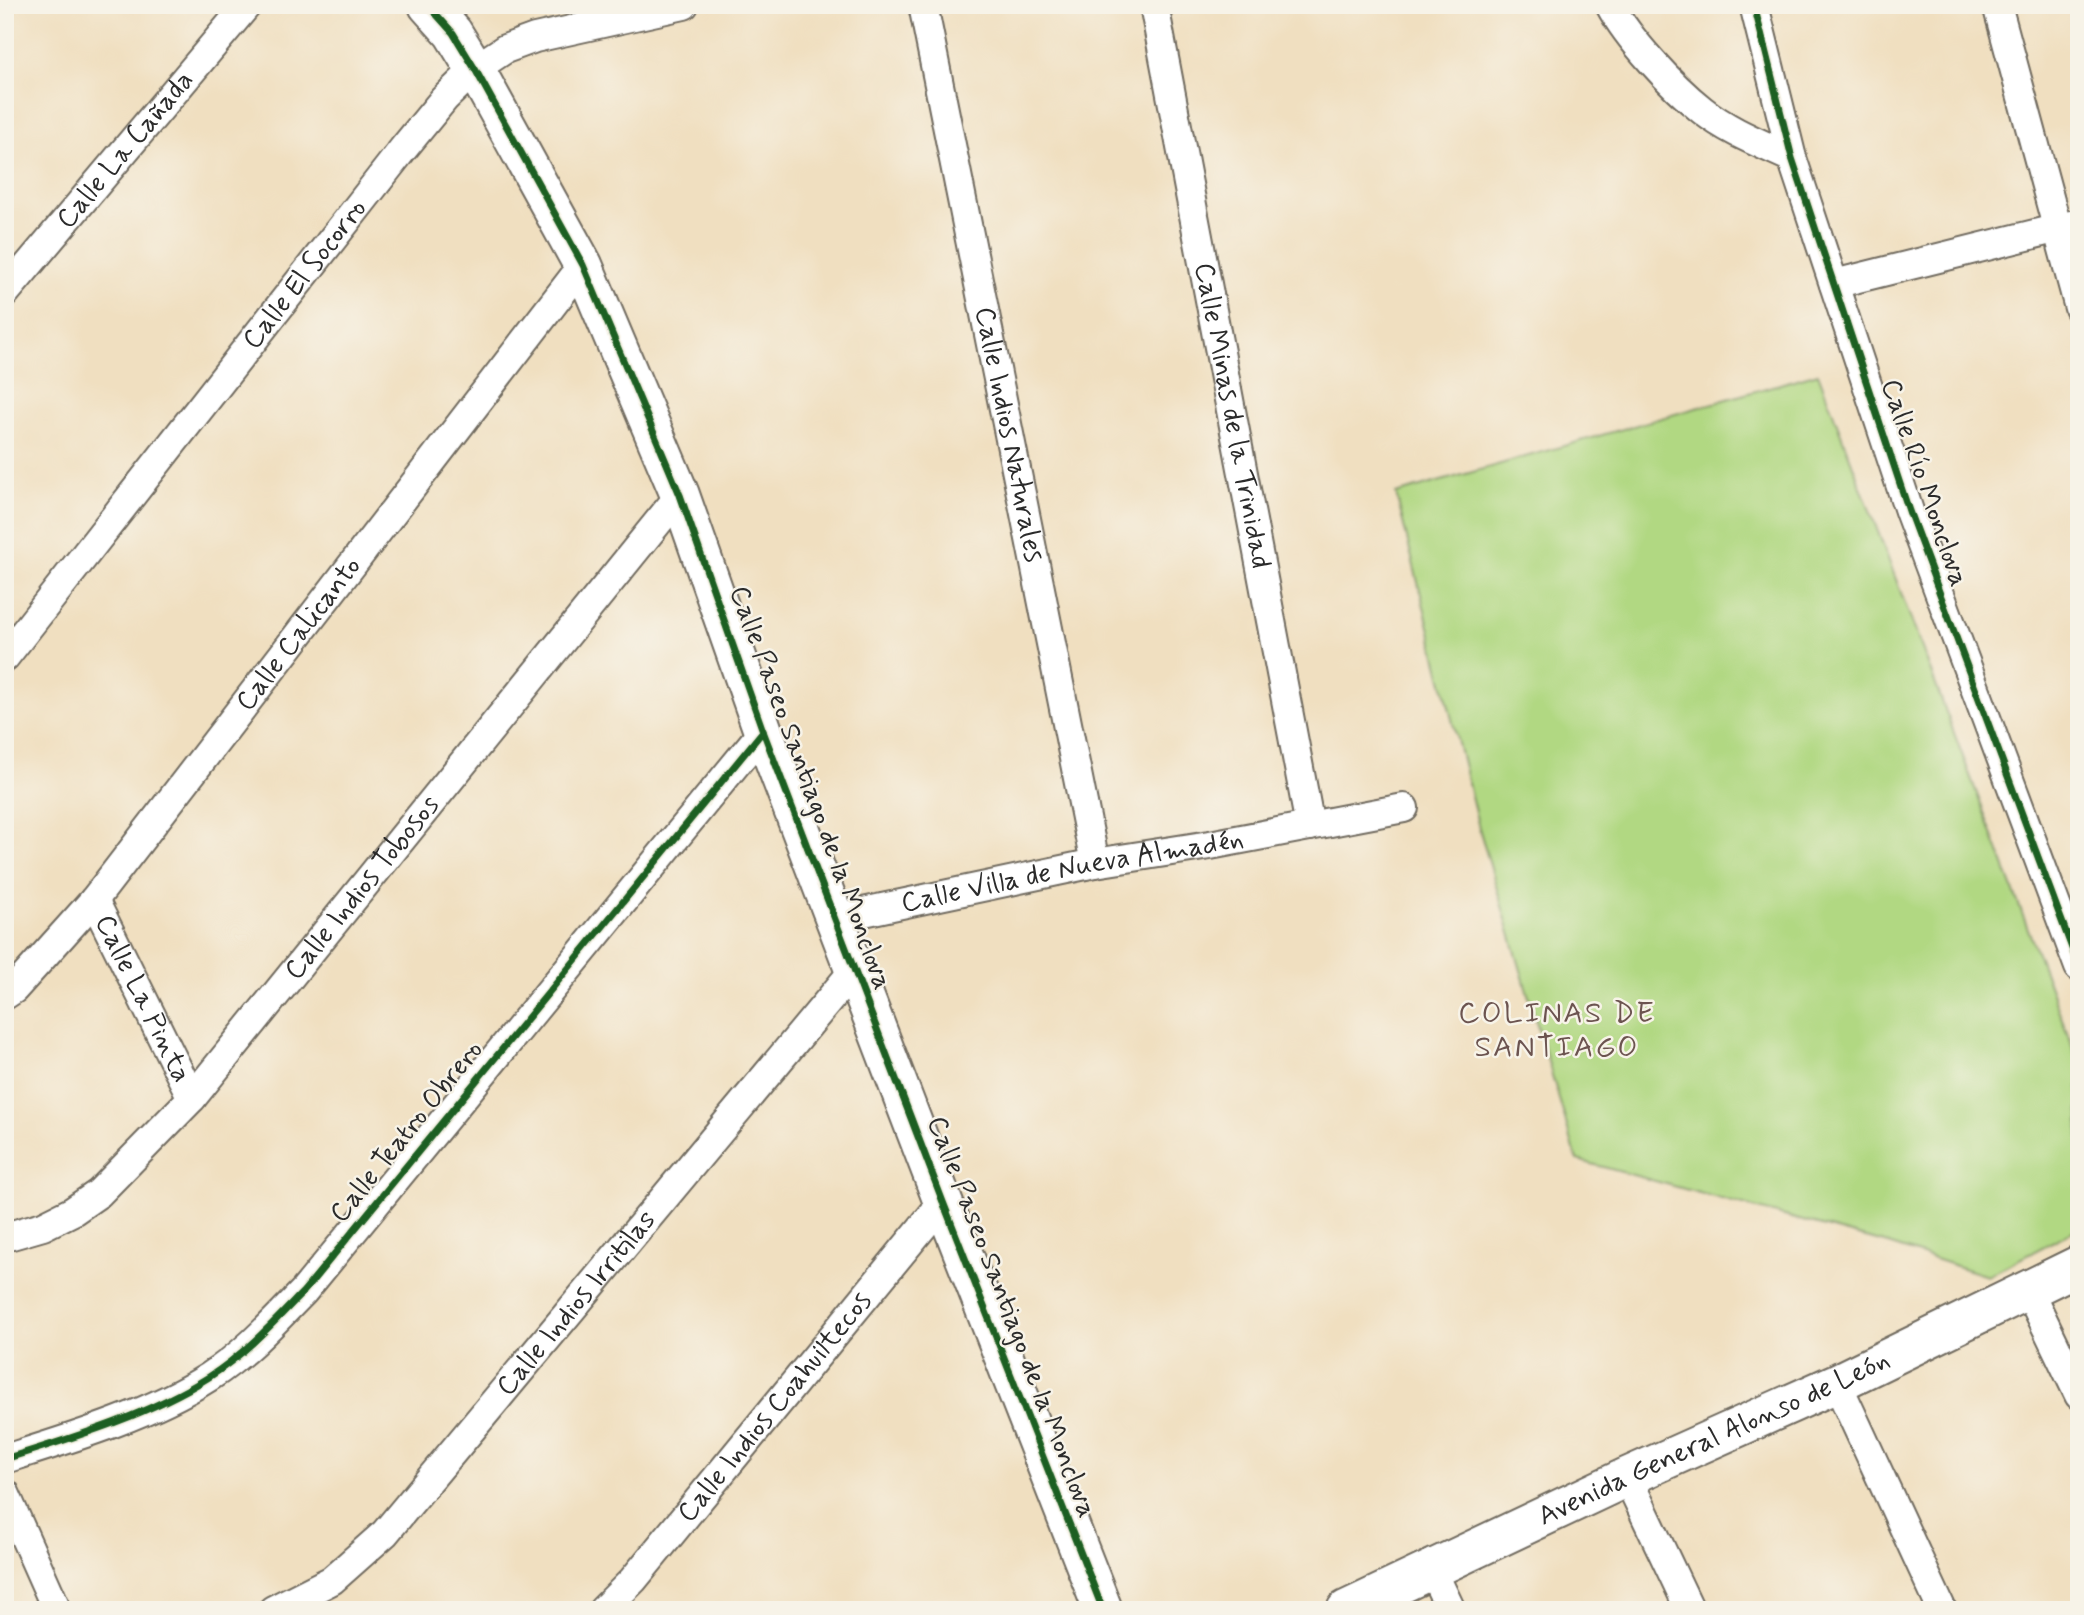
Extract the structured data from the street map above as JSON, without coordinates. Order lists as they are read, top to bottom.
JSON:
{
  "streets": {
    "street": [
      "Calle La Cañada",
      "Calle El Socorro",
      "Calle Minas de la Trinidad",
      "Calle Indios Naturales",
      "Calle Río Monclova",
      "Calle Calicanto",
      "Calle Paseo Santiago de la Monclova",
      "Calle Villa de Nueva Almadén",
      "Calle Indios Tobosos",
      "Calle La Pinta",
      "Calle Teatro Obrero",
      "Calle Indios Irritilas",
      "Calle Indios Coahuiltecos",
      "Avenida General Alonso de León"
    ]
  },
  "crossings": [
    ["Calle El Socorro", "Calle Paseo Santiago de la Monclova"],
    ["Calle Minas de la Trinidad", "Calle Villa de Nueva Almadén"],
    ["Calle Indios Naturales", "Calle Villa de Nueva Almadén"],
    ["Calle Calicanto", "Calle Paseo Santiago de la Monclova"],
    ["Calle Calicanto", "Calle La Pinta"],
    ["Calle Paseo Santiago de la Monclova", "Calle Villa de Nueva Almadén"],
    ["Calle Paseo Santiago de la Monclova", "Calle Indios Tobosos"],
    ["Calle Paseo Santiago de la Monclova", "Calle Teatro Obrero"],
    ["Calle Paseo Santiago de la Monclova", "Calle Indios Irritilas"],
    ["Calle Paseo Santiago de la Monclova", "Calle Indios Coahuiltecos"],
    ["Calle Indios Tobosos", "Calle La Pinta"]
  ],
  "districts": ["COLINAS DE SANTIAGO"]
}
